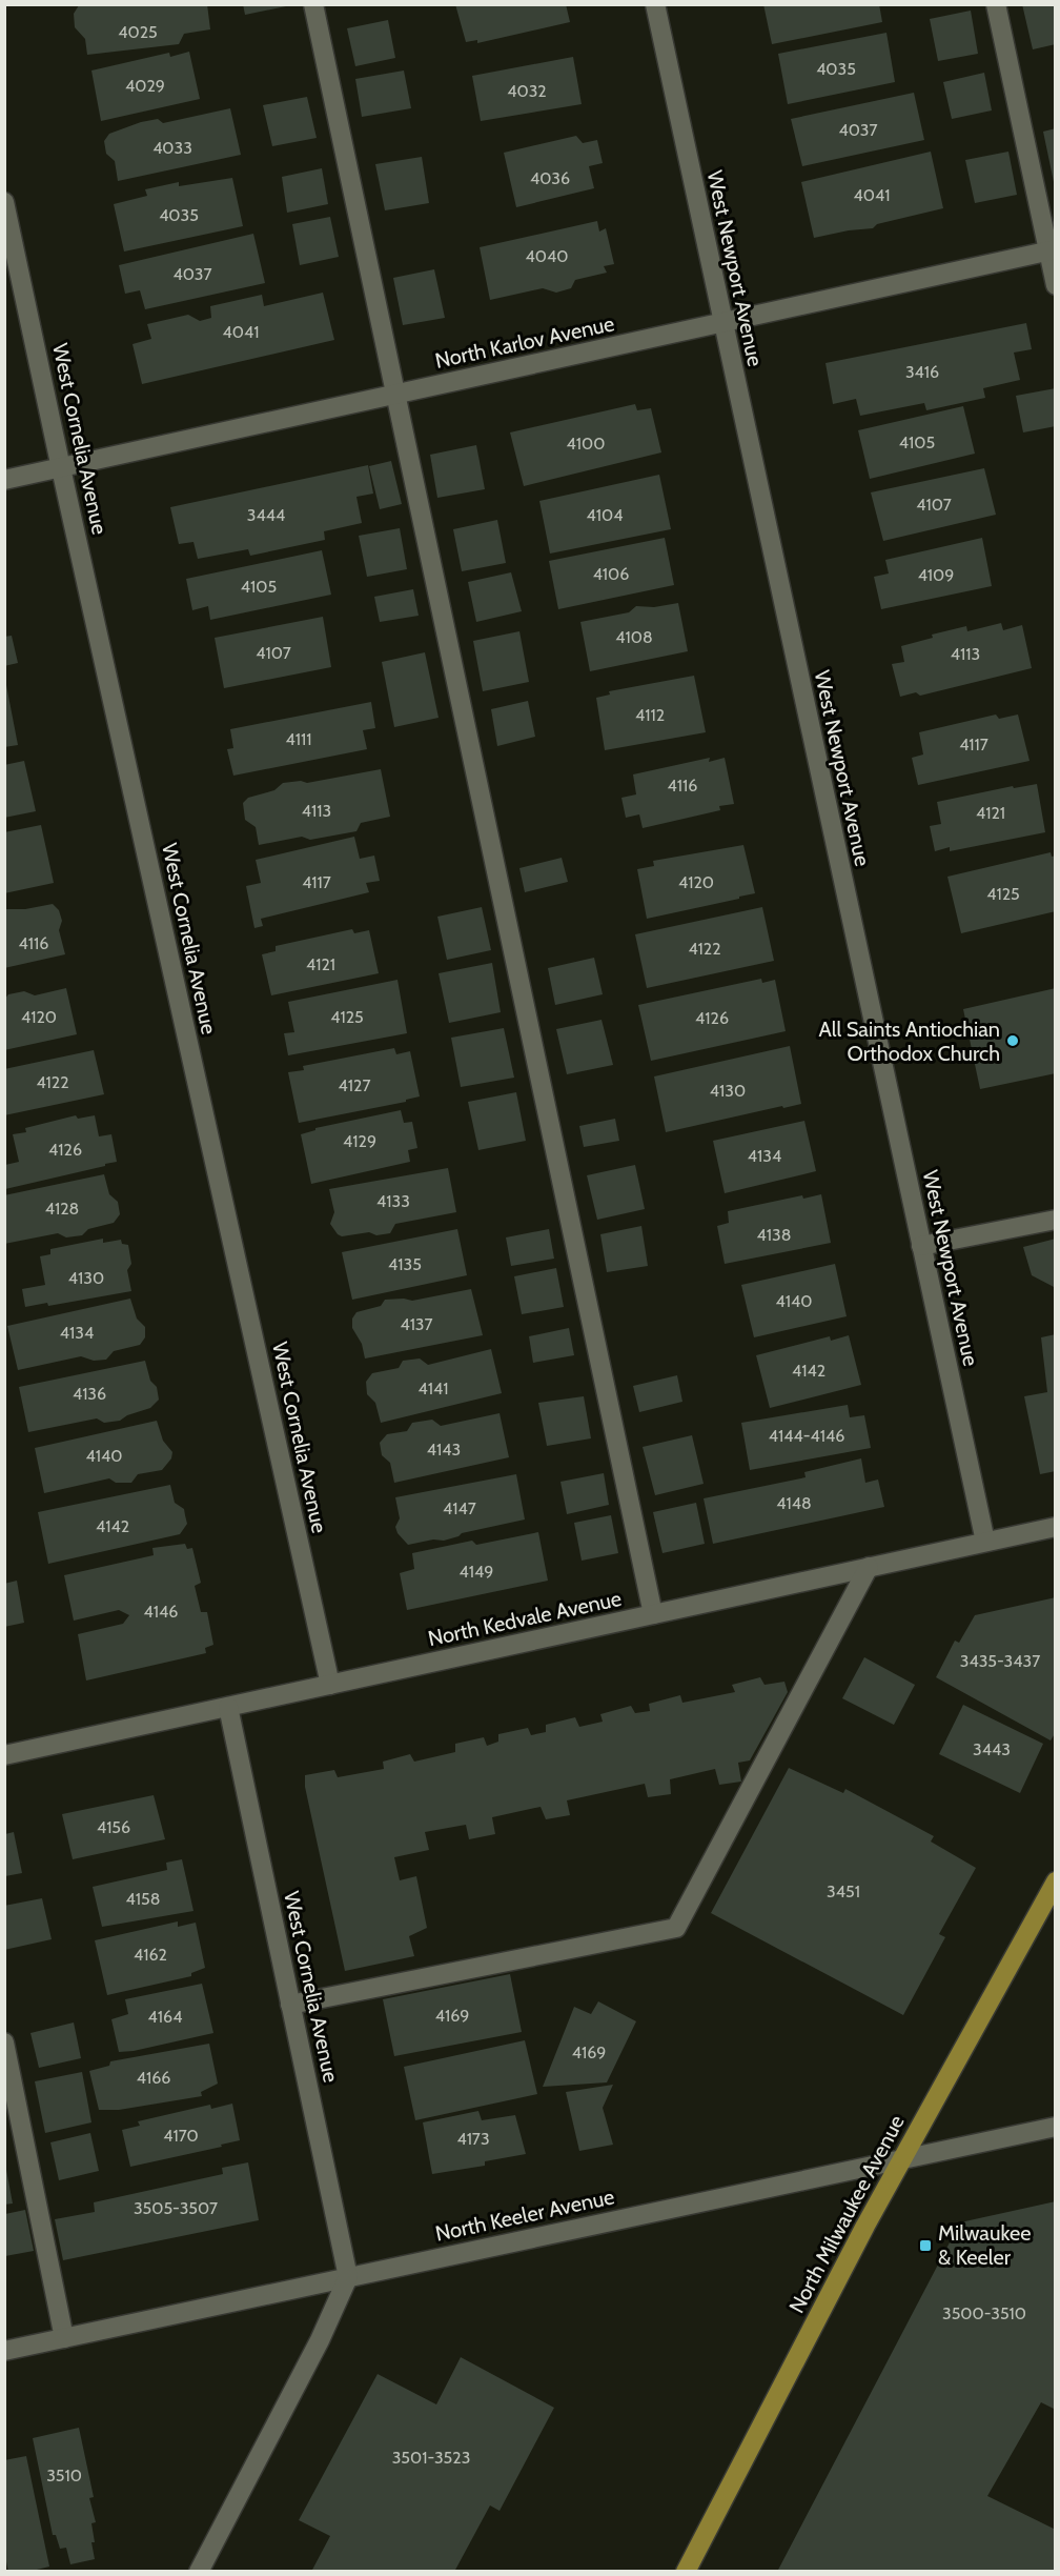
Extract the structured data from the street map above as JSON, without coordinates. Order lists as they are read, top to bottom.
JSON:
{
  "streets": {
    "main road": ["North Milwaukee Avenue"],
    "street": [
      "West Newport Avenue",
      "North Karlov Avenue",
      "West Cornelia Avenue",
      "North Kedvale Avenue",
      "North Keeler Avenue"
    ]
  },
  "crossings": [
    ["West Newport Avenue", "North Karlov Avenue"],
    ["West Newport Avenue", "North Kedvale Avenue"],
    ["North Karlov Avenue", "West Cornelia Avenue"],
    ["West Cornelia Avenue", "North Kedvale Avenue"],
    ["West Cornelia Avenue", "North Keeler Avenue"],
    ["North Milwaukee Avenue", "North Keeler Avenue"]
  ],
  "places": {
    "other": ["All Saints Antiochian Orthodox Church"],
    "transit": ["Milwaukee & Keeler"]
  },
  "house_numbers": [
    "4025",
    "4035",
    "4029",
    "4032",
    "4037",
    "4033",
    "4036",
    "4041",
    "4035",
    "4040",
    "4037",
    "4041",
    "3416",
    "4105",
    "4100",
    "4107",
    "3444",
    "4104",
    "4106",
    "4109",
    "4105",
    "4108",
    "4107",
    "4113",
    "4112",
    "4111",
    "4117",
    "4116",
    "4113",
    "4121",
    "4117",
    "4120",
    "4125",
    "4116",
    "4122",
    "4121",
    "4120",
    "4125",
    "4126",
    "4122",
    "4127",
    "4130",
    "4129",
    "4126",
    "4134",
    "4133",
    "4128",
    "4138",
    "4135",
    "4130",
    "4140",
    "4137",
    "4134",
    "4142",
    "4141",
    "4136",
    "4144-4146",
    "4143",
    "4140",
    "4148",
    "4147",
    "4142",
    "4149",
    "4146",
    "3435-3437",
    "3443",
    "4156",
    "3451",
    "4158",
    "4162",
    "4169",
    "4164",
    "4169",
    "4166",
    "4170",
    "4173",
    "3505-3507",
    "3500-3510",
    "3501-3523",
    "3510"
  ]
}
